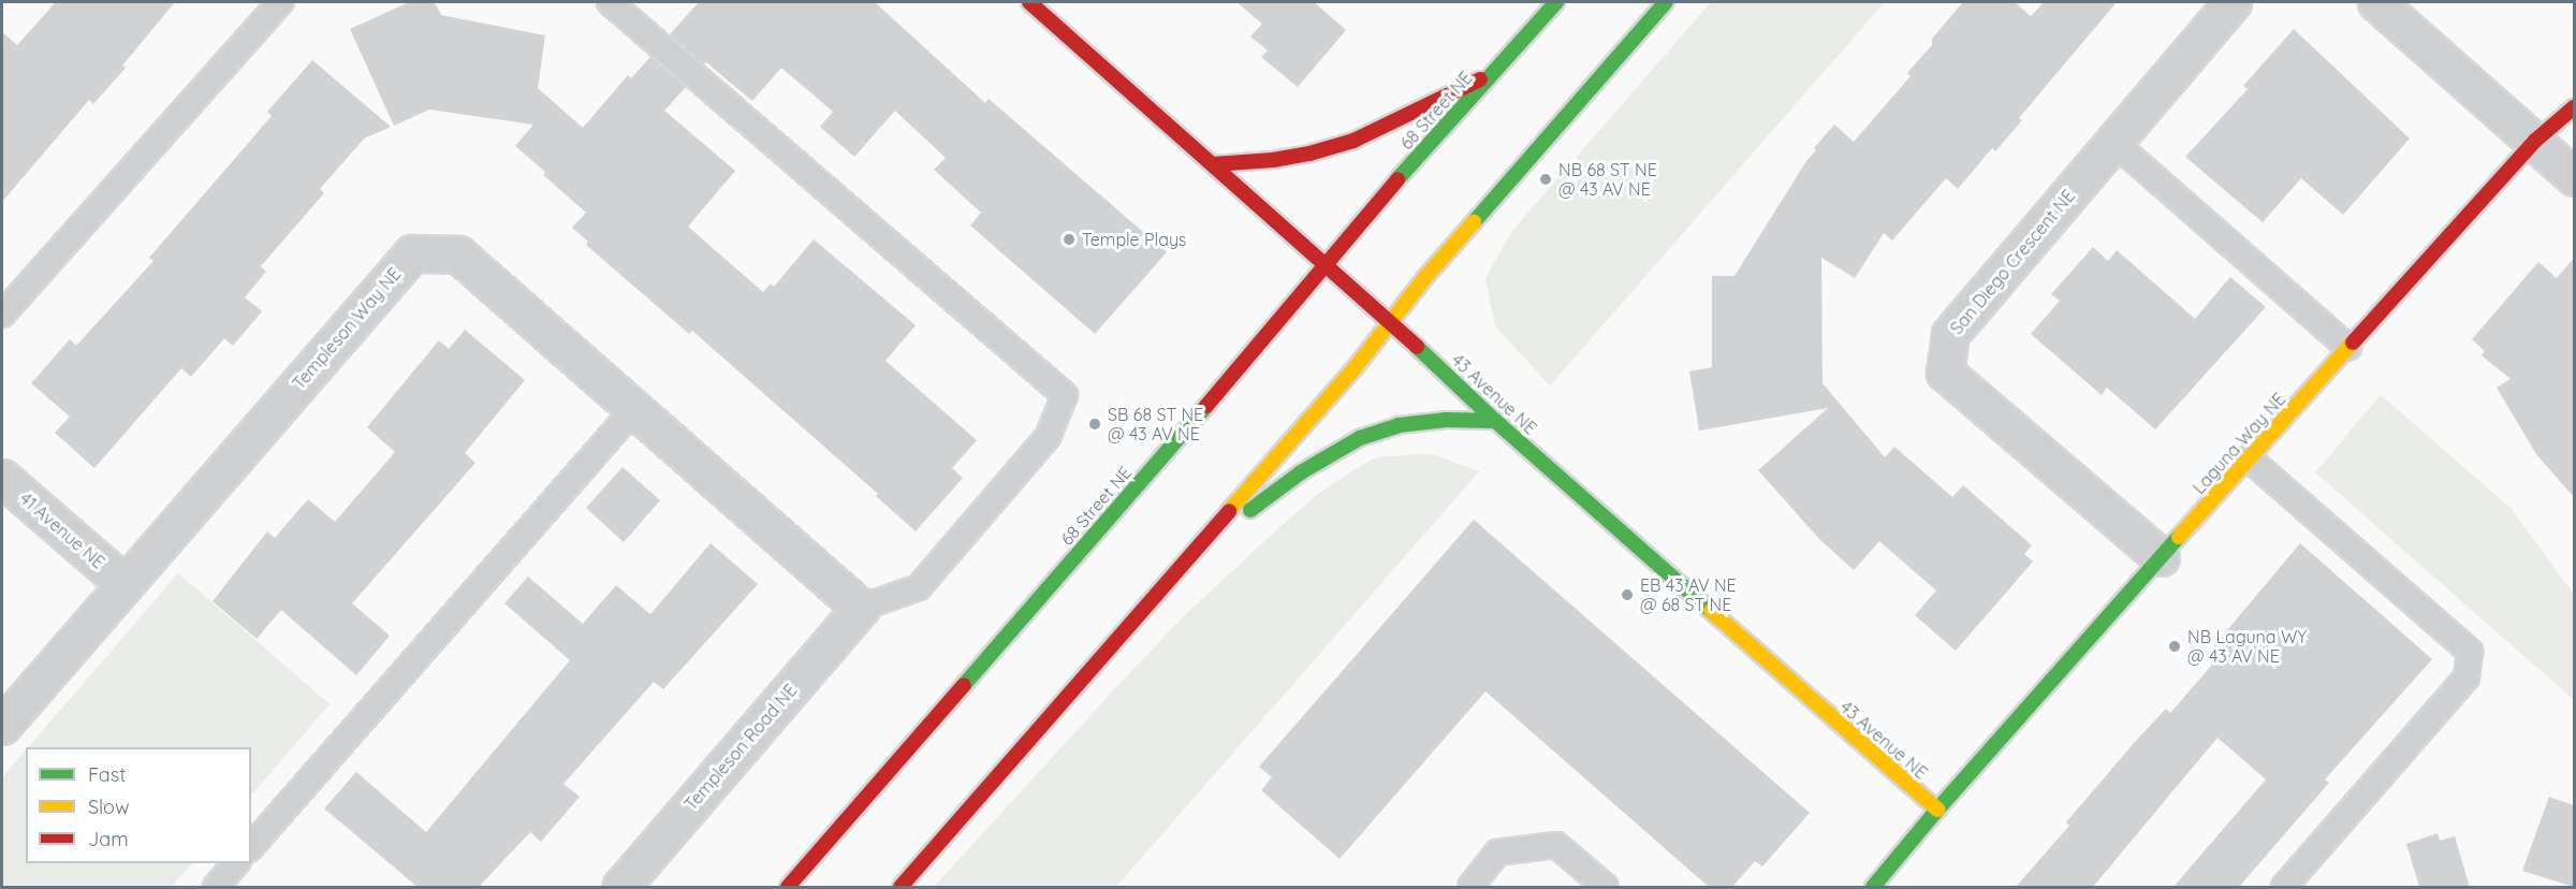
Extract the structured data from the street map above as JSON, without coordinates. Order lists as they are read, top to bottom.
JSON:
{
  "streets": {
    "main road": ["68 Street NE", "43 Avenue NE", "Laguna Way NE"],
    "street": [
      "San Diego Crescent NE",
      "Templeson Way NE",
      "41 Avenue NE",
      "Templeson Road NE"
    ]
  },
  "crossings": [
    ["68 Street NE", "43 Avenue NE"],
    ["San Diego Crescent NE", "Laguna Way NE"],
    ["Templeson Way NE", "41 Avenue NE"],
    ["Templeson Way NE", "Templeson Road NE"],
    ["43 Avenue NE", "Laguna Way NE"]
  ],
  "places": [
    "NB 68 ST NE @ 43 AV NE",
    "Temple Plays",
    "SB 68 ST NE @ 43 AV NE",
    "EB 43 AV NE @ 68 ST NE",
    "NB Laguna WY @ 43 AV NE"
  ],
  "legend": ["Fast", "Slow", "Jam"]
}
